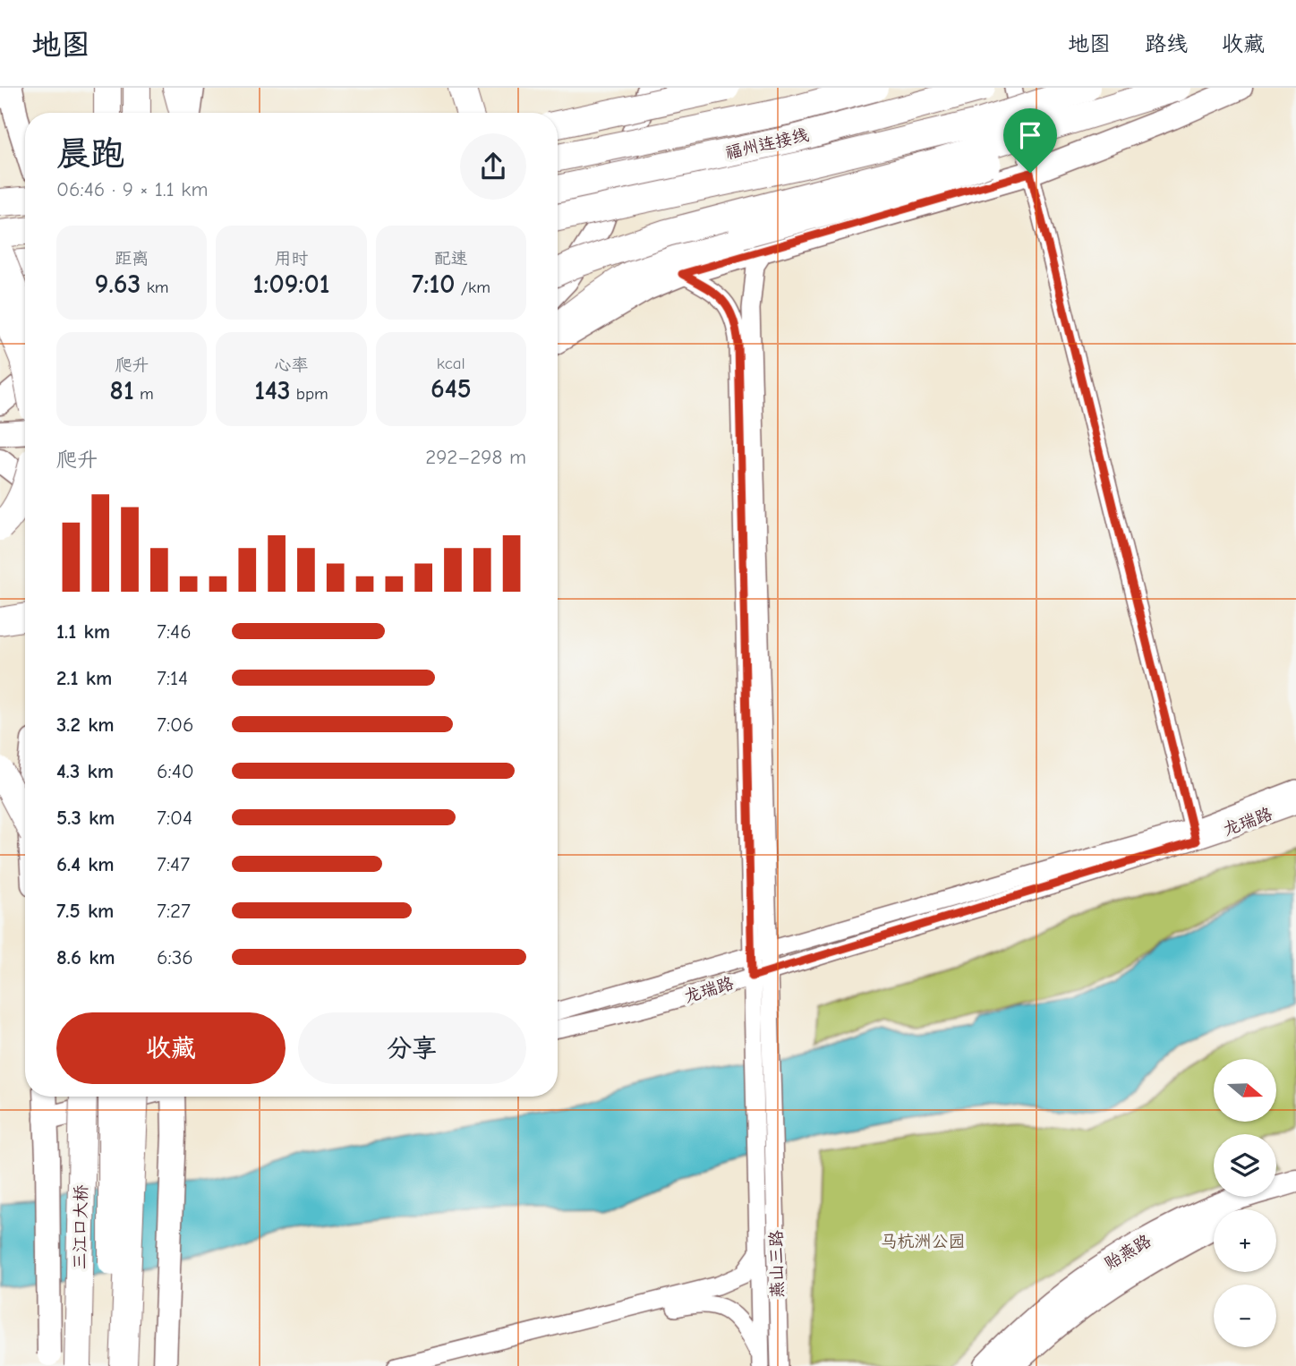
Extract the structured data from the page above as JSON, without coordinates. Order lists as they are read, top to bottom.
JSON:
{
  "streets": {
    "highway": ["福州连接线", "三江口大桥"],
    "main road": ["贻燕路"],
    "street": ["龙瑞路", "燕山三路"]
  },
  "crossings": [
    ["龙瑞路", "燕山三路"]
  ],
  "parks": ["马杭洲公园"],
  "north": "right",
  "page": {
    "header": "地图",
    "nav": ["地图", "路线", "收藏"],
    "heading": ["晨跑", "06:46 · 9 × 1.1 km"],
    "stats": [
      ["距离", "9.63 km"],
      ["用时", "1:09:01"],
      ["配速", "7:10 /km"],
      ["爬升", "81 m"],
      ["心率", "143 bpm"],
      ["kcal", "645"]
    ],
    "chart": ["爬升", "292–298 m"],
    "list": [
      {
        "name": "1.1 km",
        "note": "7:46"
      },
      {
        "name": "2.1 km",
        "note": "7:14"
      },
      {
        "name": "3.2 km",
        "note": "7:06"
      },
      {
        "name": "4.3 km",
        "note": "6:40"
      },
      {
        "name": "5.3 km",
        "note": "7:04"
      },
      {
        "name": "6.4 km",
        "note": "7:47"
      },
      {
        "name": "7.5 km",
        "note": "7:27"
      },
      {
        "name": "8.6 km",
        "note": "6:36"
      }
    ],
    "buttons": ["收藏", "分享"],
    "map_buttons": ["+", "−"]
  }
}
